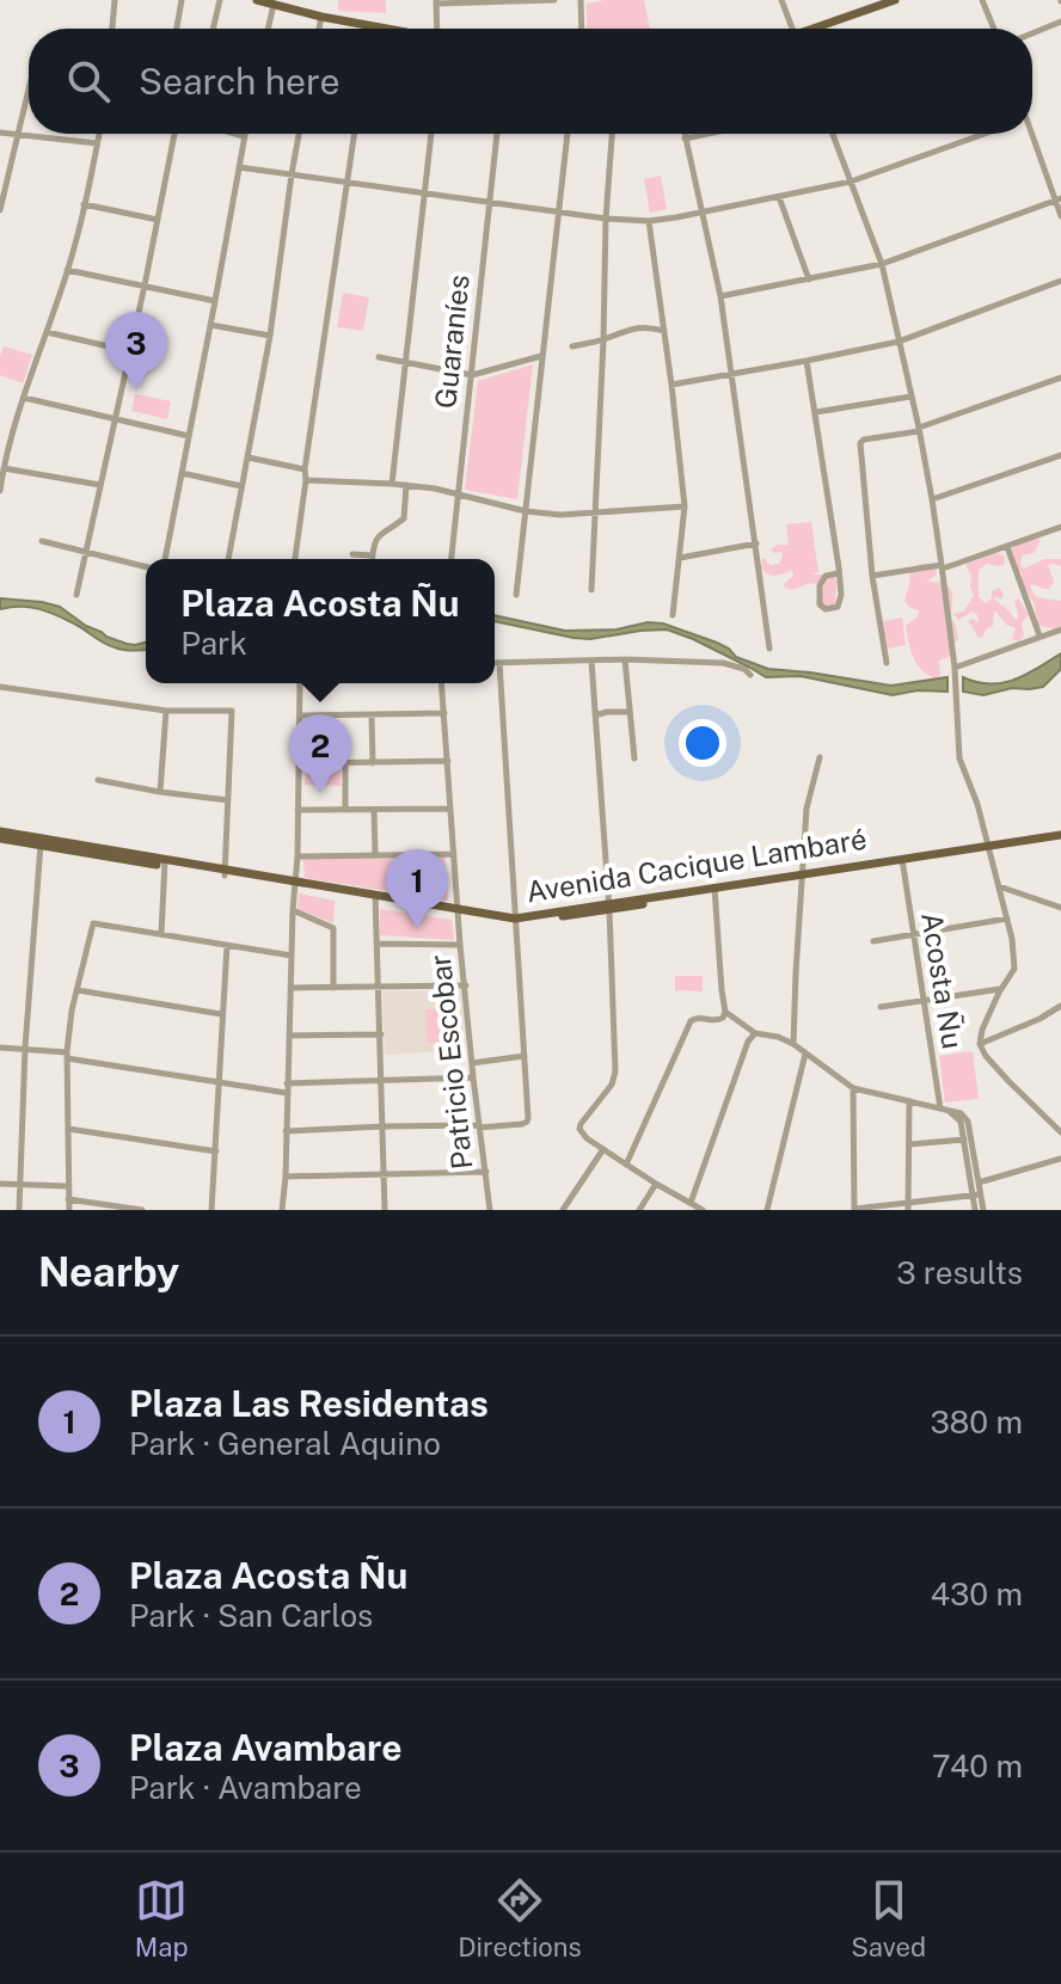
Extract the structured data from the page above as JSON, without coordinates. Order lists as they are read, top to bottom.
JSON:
{
  "streets": {
    "main road": ["Avenida Cacique Lambaré"],
    "street": ["Guaraníes", "Acosta Ñu", "Patricio Escobar"]
  },
  "crossings": [
    ["Avenida Cacique Lambaré", "Acosta Ñu"],
    ["Avenida Cacique Lambaré", "Patricio Escobar"]
  ],
  "page": {
    "search": "Search here",
    "pins": ["3", "2", "1"],
    "popup": ["Plaza Acosta Ñu", "Park"],
    "heading": ["Nearby", "3 results"],
    "list": [
      {
        "mark": "1",
        "name": "Plaza Las Residentas",
        "note": "Park · General Aquino",
        "value": "380 m"
      },
      {
        "mark": "2",
        "name": "Plaza Acosta Ñu",
        "note": "Park · San Carlos",
        "value": "430 m"
      },
      {
        "mark": "3",
        "name": "Plaza Avambare",
        "note": "Park · Avambare",
        "value": "740 m"
      }
    ],
    "nav": ["Map", "Directions", "Saved"]
  }
}
